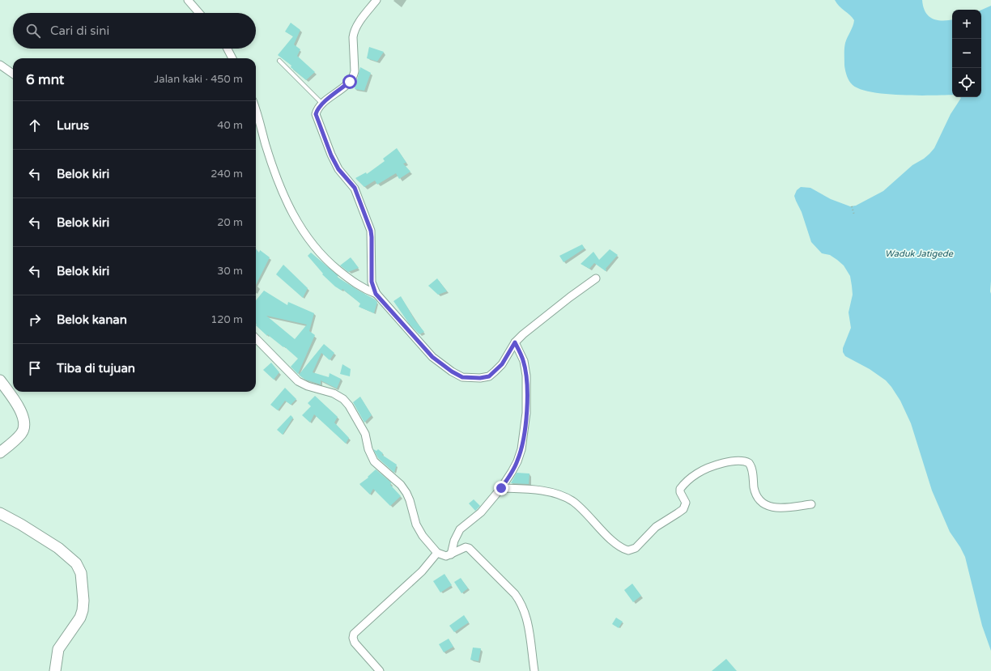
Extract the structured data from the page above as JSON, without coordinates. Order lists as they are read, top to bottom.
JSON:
{
  "water": ["Waduk Jatigede"],
  "page": {
    "map_buttons": ["+", "−"],
    "search": "Cari di sini",
    "heading": ["6 mnt", "Jalan kaki · 450 m"],
    "list": [
      ["Lurus", "40 m"],
      ["Belok kiri", "240 m"],
      ["Belok kiri", "20 m"],
      ["Belok kiri", "30 m"],
      ["Belok kanan", "120 m"],
      "Tiba di tujuan"
    ]
  }
}
